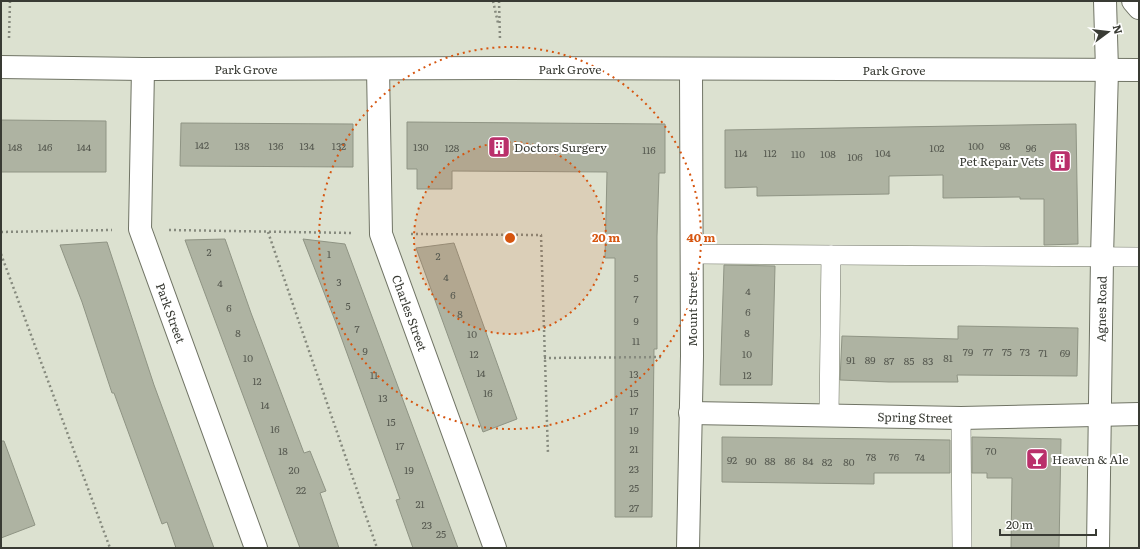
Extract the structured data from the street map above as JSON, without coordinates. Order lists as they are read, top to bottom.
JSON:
{
  "streets": {
    "street": [
      "Park Grove",
      "Mount Street",
      "Agnes Road",
      "Park Street",
      "Charles Street",
      "Spring Street"
    ]
  },
  "crossings": [
    ["Park Grove", "Mount Street"],
    ["Park Grove", "Agnes Road"],
    ["Park Grove", "Park Street"],
    ["Park Grove", "Charles Street"],
    ["Mount Street", "Spring Street"],
    ["Agnes Road", "Spring Street"]
  ],
  "places": {
    "building": ["Doctors Surgery", "Pet Repair Vets"],
    "bar": ["Heaven & Ale"]
  },
  "house_numbers": [
    "142",
    "138",
    "136",
    "134",
    "132",
    "100",
    "98",
    "148",
    "146",
    "144",
    "130",
    "128",
    "102",
    "96",
    "116",
    "114",
    "112",
    "104",
    "110",
    "108",
    "106",
    "2",
    "1",
    "2",
    "4",
    "5",
    "3",
    "4",
    "4",
    "6",
    "7",
    "5",
    "6",
    "6",
    "8",
    "9",
    "7",
    "8",
    "8",
    "10",
    "11",
    "9",
    "79",
    "77",
    "75",
    "73",
    "71",
    "69",
    "12",
    "10",
    "10",
    "81",
    "91",
    "89",
    "87",
    "85",
    "83",
    "14",
    "13",
    "11",
    "12",
    "12",
    "16",
    "15",
    "13",
    "14",
    "17",
    "15",
    "16",
    "19",
    "17",
    "21",
    "18",
    "70",
    "78",
    "76",
    "74",
    "92",
    "90",
    "88",
    "86",
    "84",
    "82",
    "80",
    "23",
    "20",
    "19",
    "25",
    "22",
    "21",
    "27",
    "23",
    "25"
  ],
  "scale_bar": "20 m",
  "north": "right",
  "rings": ["20 m", "40 m"]
}
